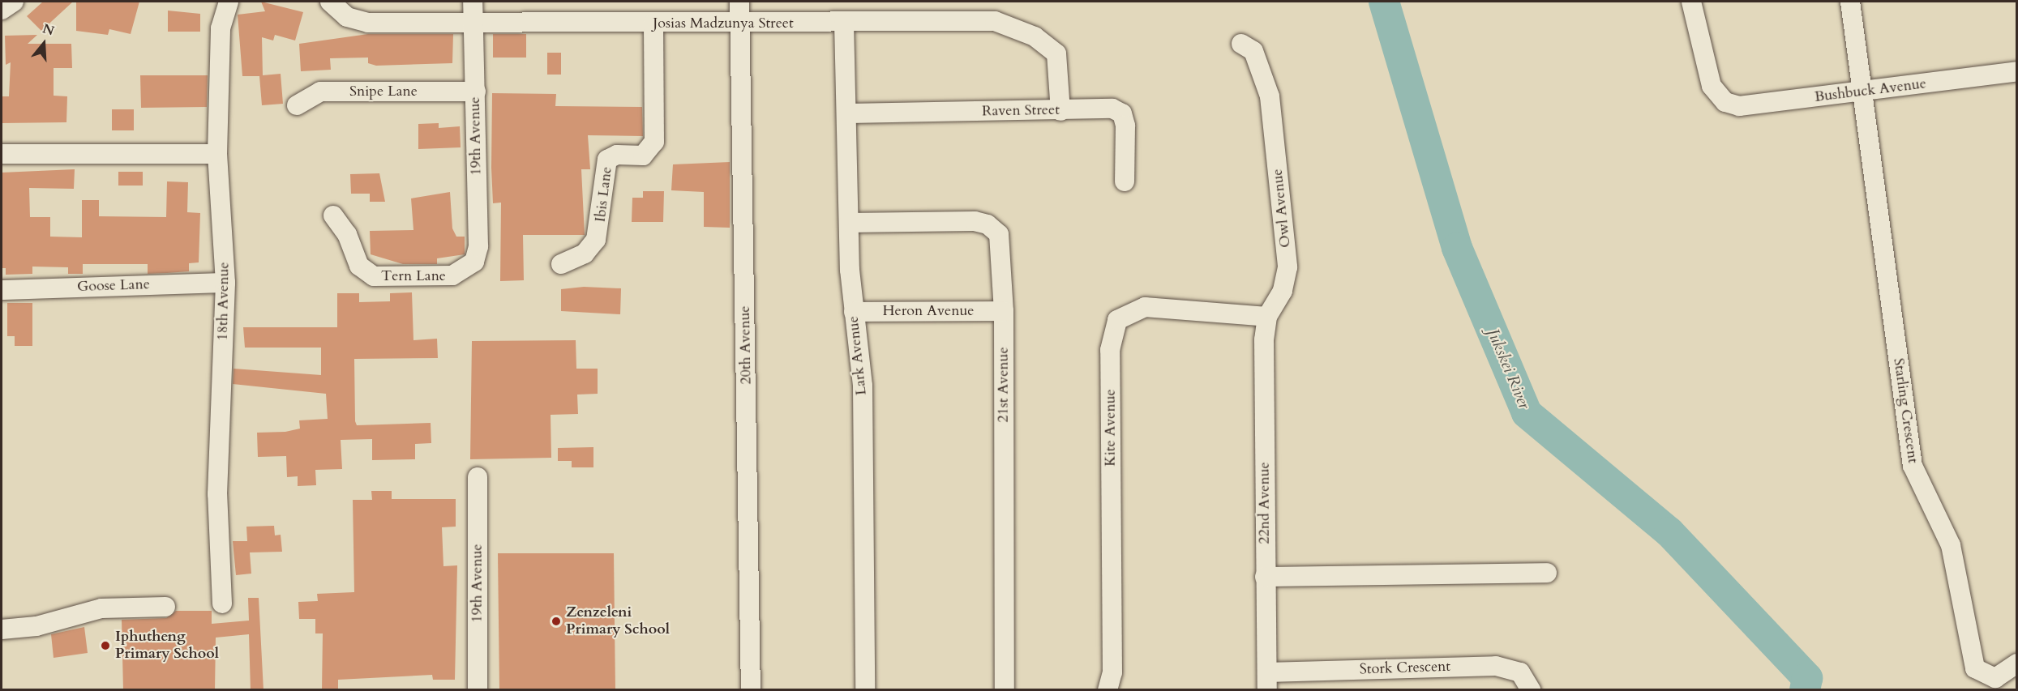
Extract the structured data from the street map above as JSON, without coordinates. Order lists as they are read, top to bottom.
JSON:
{
  "streets": {
    "street": [
      "Josias Madzunya Street",
      "Bushbuck Avenue",
      "Snipe Lane",
      "Raven Street",
      "19th Avenue",
      "Ibis Lane",
      "Owl Avenue",
      "Tern Lane",
      "Goose Lane",
      "18th Avenue",
      "Heron Avenue",
      "20th Avenue",
      "Lark Avenue",
      "21st Avenue",
      "Starling Crescent",
      "Kite Avenue",
      "22nd Avenue",
      "Stork Crescent"
    ]
  },
  "crossings": [
    ["Josias Madzunya Street", "Raven Street"],
    ["Josias Madzunya Street", "19th Avenue"],
    ["Josias Madzunya Street", "Ibis Lane"],
    ["Josias Madzunya Street", "20th Avenue"],
    ["Josias Madzunya Street", "Lark Avenue"],
    ["Bushbuck Avenue", "Starling Crescent"],
    ["Snipe Lane", "19th Avenue"],
    ["Raven Street", "Lark Avenue"],
    ["19th Avenue", "Tern Lane"],
    ["Owl Avenue", "Kite Avenue"],
    ["Owl Avenue", "22nd Avenue"],
    ["Goose Lane", "18th Avenue"],
    ["Heron Avenue", "Lark Avenue"],
    ["Heron Avenue", "21st Avenue"],
    ["Lark Avenue", "21st Avenue"],
    ["Kite Avenue", "22nd Avenue"],
    ["22nd Avenue", "Stork Crescent"]
  ],
  "water": ["Jukskei River"],
  "places": ["Zenzeleni Primary School", "Iphutheng Primary School"],
  "north": "top"
}
